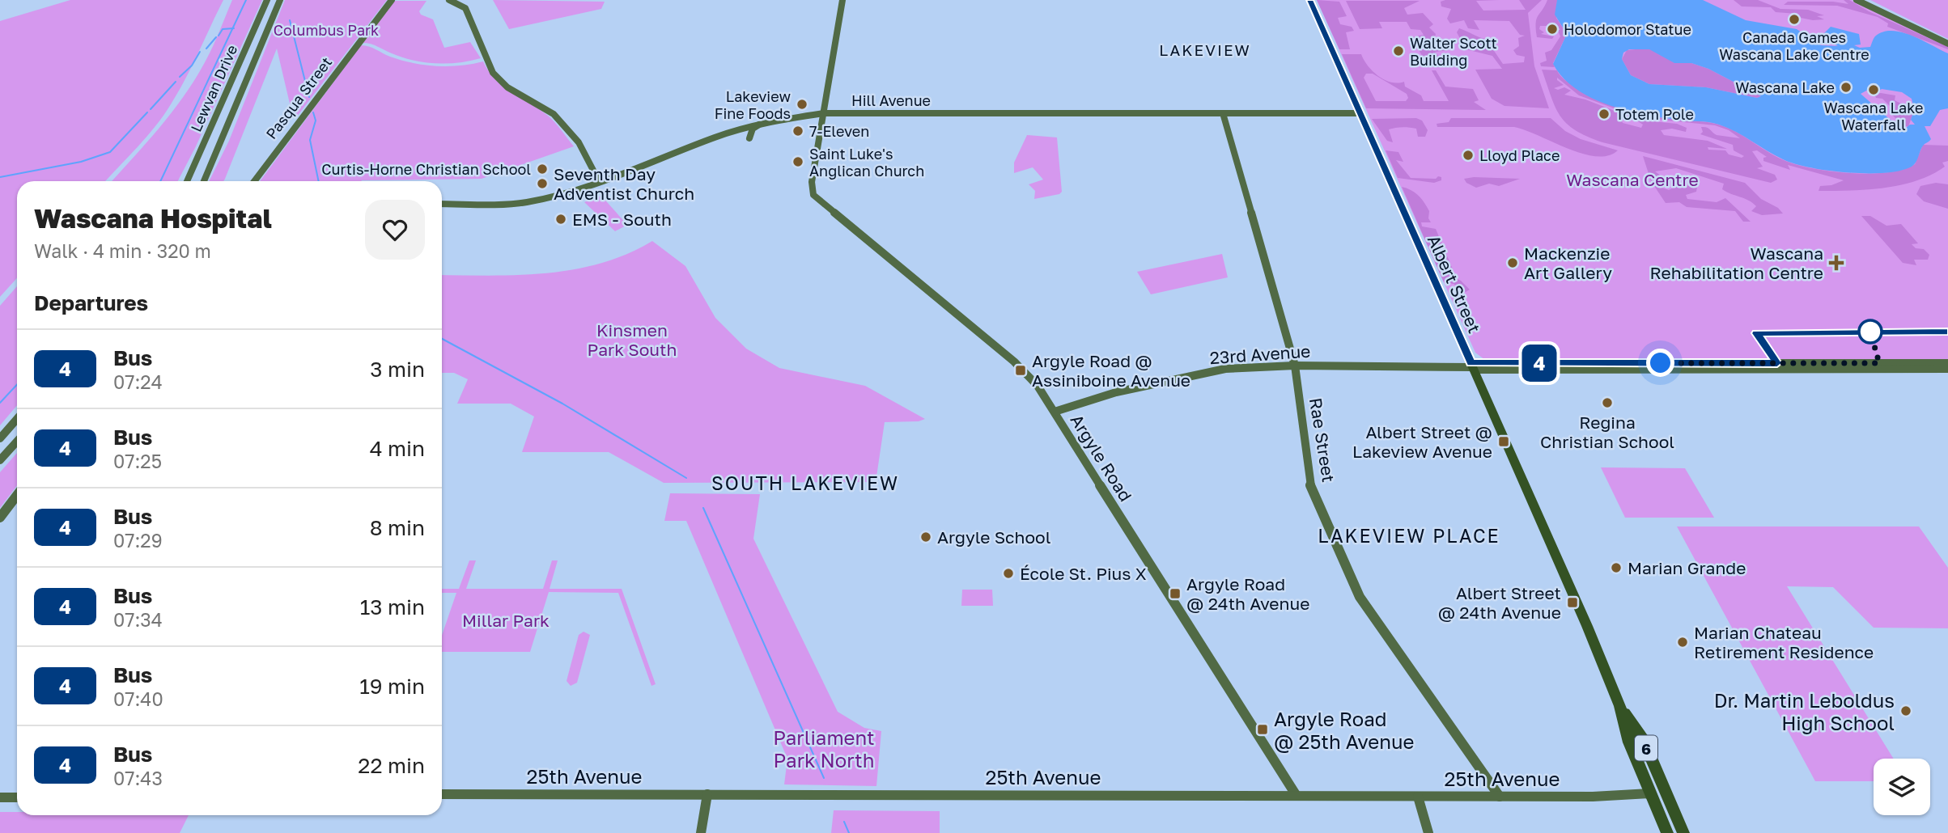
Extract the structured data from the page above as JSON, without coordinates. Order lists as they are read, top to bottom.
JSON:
{
  "streets": {
    "main road": ["Albert Street", "6"],
    "street": [
      "Lewvan Drive",
      "Pasqua Street",
      "Hill Avenue",
      "23rd Avenue",
      "Rae Street",
      "Argyle Road",
      "25th Avenue"
    ]
  },
  "crossings": [
    ["Hill Avenue", "Albert Street"],
    ["Hill Avenue", "Rae Street"],
    ["Hill Avenue", "Argyle Road"],
    ["Albert Street", "23rd Avenue"],
    ["Albert Street", "25th Avenue"],
    ["23rd Avenue", "Rae Street"],
    ["23rd Avenue", "Argyle Road"],
    ["Rae Street", "25th Avenue"],
    ["Argyle Road", "25th Avenue"]
  ],
  "districts": ["LAKEVIEW", "SOUTH LAKEVIEW", "LAKEVIEW PLACE"],
  "parks": [
    "Columbus Park",
    "Wascana Centre",
    "Kinsmen Park South",
    "Millar Park",
    "Parliament Park North"
  ],
  "places": {
    "other": [
      "Canada Games Wascana Lake Centre",
      "Holodomor Statue",
      "Walter Scott Building",
      "Wascana Lake",
      "Wascana Lake Waterfall",
      "Lakeview Fine Foods",
      "Totem Pole",
      "7-Eleven",
      "Lloyd Place",
      "Saint Luke's Anglican Church",
      "Curtis-Horne Christian School",
      "Seventh Day Adventist Church",
      "EMS - South",
      "Mackenzie Art Gallery",
      "Regina Christian School",
      "Argyle School",
      "Marian Grande",
      "École St. Pius X",
      "Marian Chateau Retirement Residence",
      "Dr. Martin Leboldus High School"
    ],
    "health": ["Wascana Rehabilitation Centre"],
    "transit": [
      "Argyle Road @ Assiniboine Avenue",
      "Albert Street @ Lakeview Avenue",
      "Argyle Road @ 24th Avenue",
      "Albert Street @ 24th Avenue",
      "Argyle Road @ 25th Avenue"
    ]
  },
  "lines": ["bus line 4"],
  "page": {
    "on_map": "4",
    "heading": [
      ["Wascana Hospital", "Walk · 4 min · 320 m"],
      "Departures"
    ],
    "list": [
      {
        "mark": "4",
        "name": "Bus",
        "note": "07:24",
        "value": "3 min"
      },
      {
        "mark": "4",
        "name": "Bus",
        "note": "07:25",
        "value": "4 min"
      },
      {
        "mark": "4",
        "name": "Bus",
        "note": "07:29",
        "value": "8 min"
      },
      {
        "mark": "4",
        "name": "Bus",
        "note": "07:34",
        "value": "13 min"
      },
      {
        "mark": "4",
        "name": "Bus",
        "note": "07:40",
        "value": "19 min"
      },
      {
        "mark": "4",
        "name": "Bus",
        "note": "07:43",
        "value": "22 min"
      }
    ]
  }
}
